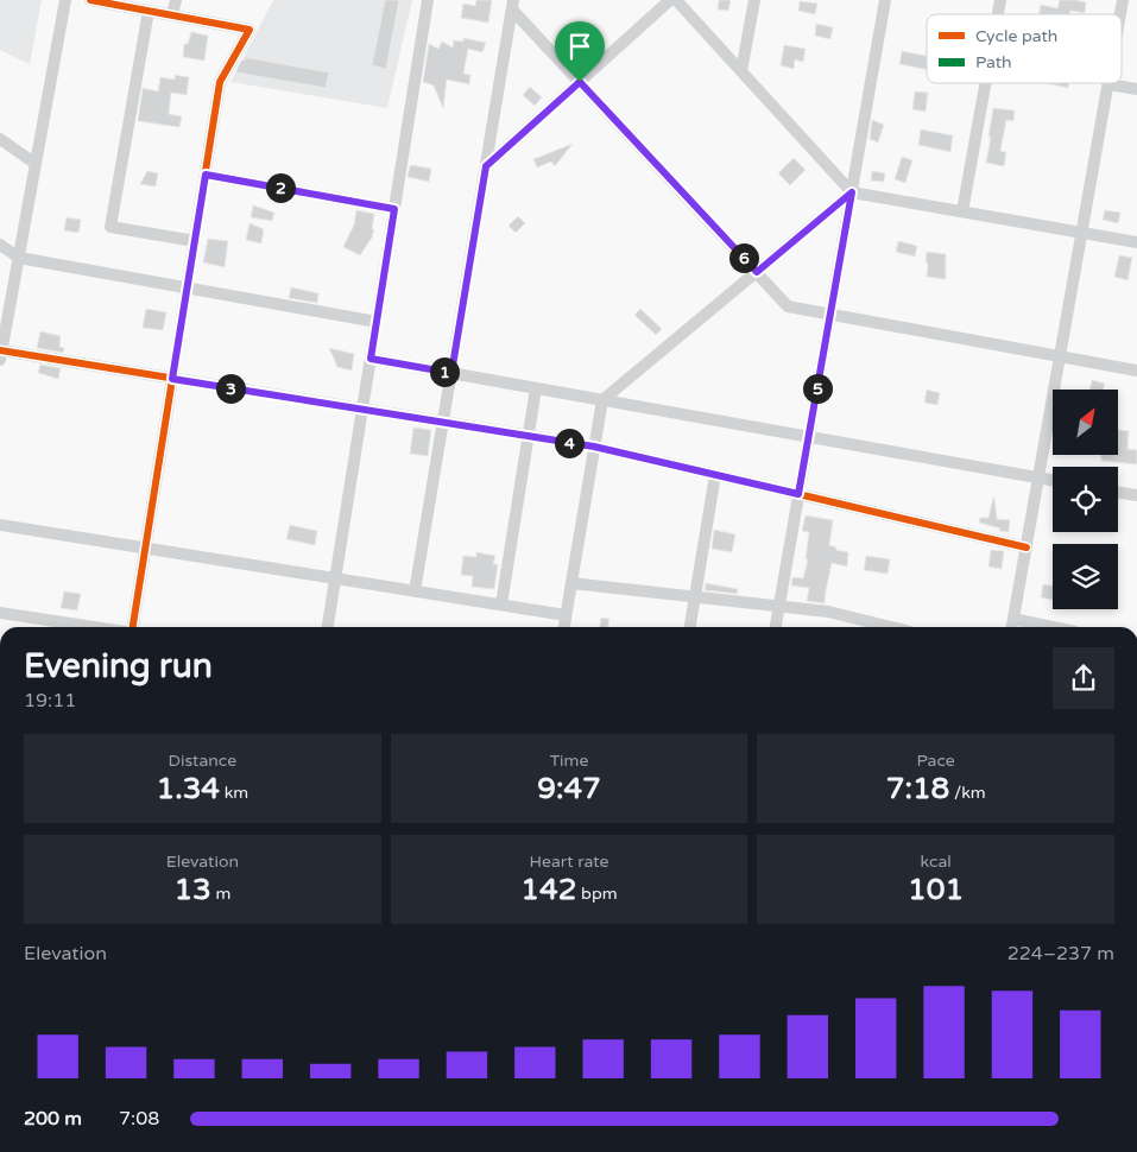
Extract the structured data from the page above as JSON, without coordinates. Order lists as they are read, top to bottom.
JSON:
{
  "legend": ["Cycle path", "Path"],
  "north": "top right",
  "page": {
    "pins": [
      "2",
      "6",
      "1",
      "3",
      "5",
      "4"
    ],
    "heading": ["Evening run", "19:11"],
    "stats": [
      ["Distance", "1.34 km"],
      ["Time", "9:47"],
      ["Pace", "7:18 /km"],
      ["Elevation", "13 m"],
      ["Heart rate", "142 bpm"],
      ["kcal", "101"]
    ],
    "chart": ["Elevation", "224–237 m"],
    "list": [
      {
        "name": "200 m",
        "note": "7:08"
      }
    ]
  }
}
